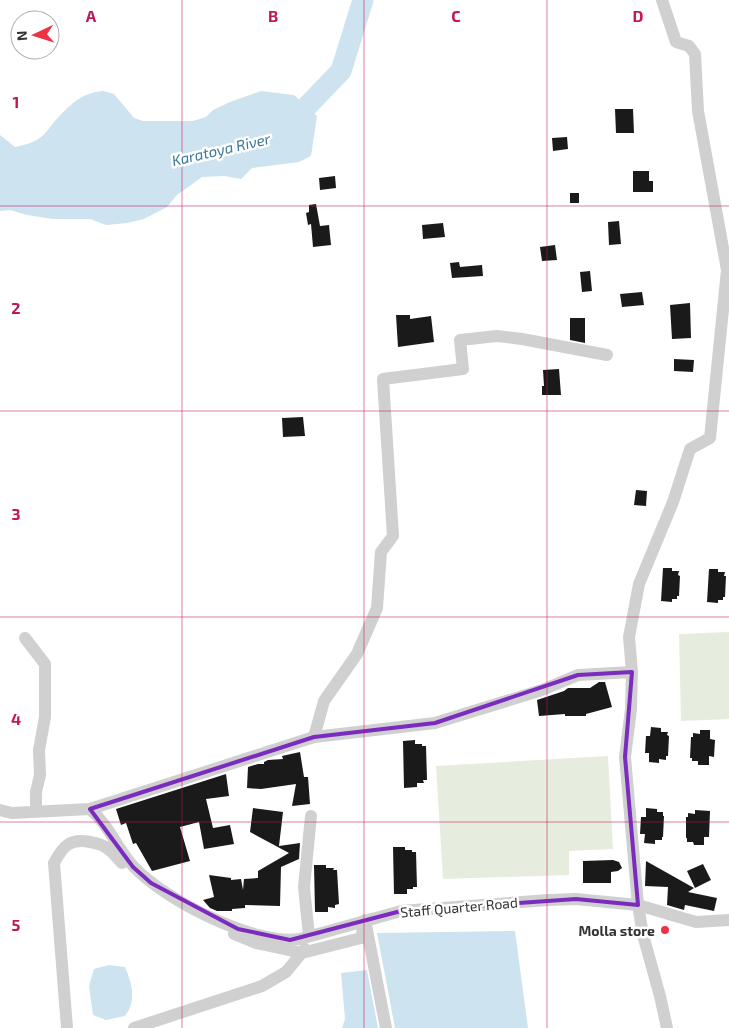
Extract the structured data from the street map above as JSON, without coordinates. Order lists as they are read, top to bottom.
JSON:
{
  "streets": {
    "street": ["Staff Quarter Road"]
  },
  "water": ["Karatoya River"],
  "places": ["Molla store"],
  "north": "left",
  "grid": {
    "columns": [
      "A",
      "B",
      "C",
      "D"
    ],
    "rows": [
      "1",
      "2",
      "3",
      "4",
      "5"
    ]
  }
}
